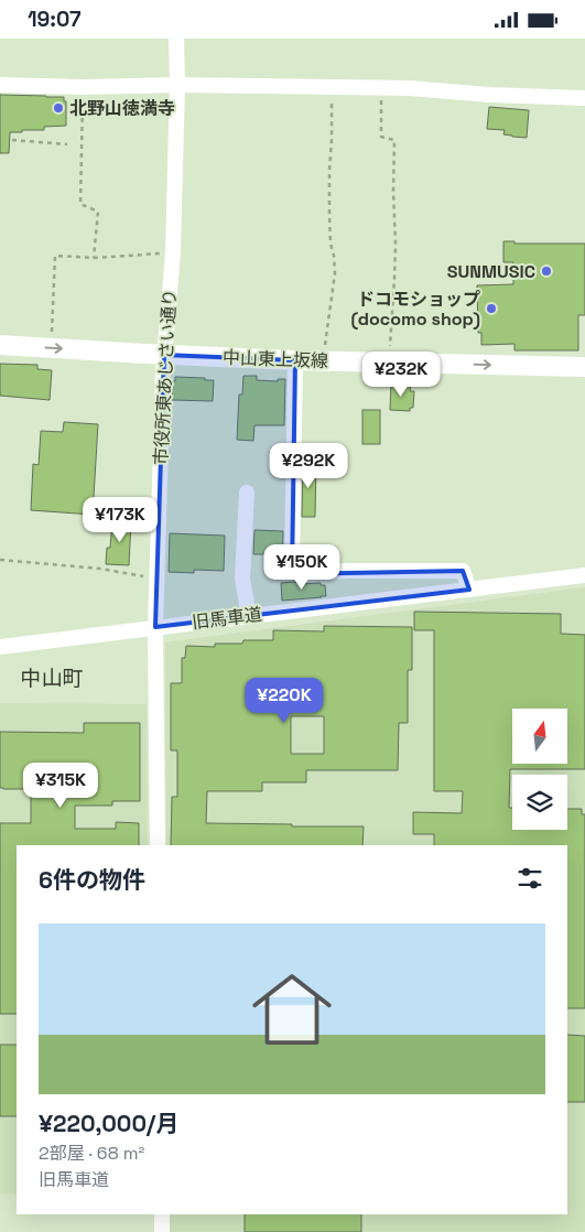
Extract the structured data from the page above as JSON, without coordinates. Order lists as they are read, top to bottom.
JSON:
{
  "streets": {
    "main road": ["中山東上坂線"],
    "street": ["市役所東あじさい通り", "旧馬車道"]
  },
  "crossings": [
    ["中山東上坂線", "市役所東あじさい通り"],
    ["市役所東あじさい通り", "旧馬車道"]
  ],
  "one_way": ["中山東上坂線"],
  "districts": ["中山町"],
  "places": ["北野山徳満寺", "SUNMUSIC", "ドコモショップ (docomo shop)"],
  "north": "top",
  "page": {
    "status": "19:07",
    "price": [
      "¥232K",
      "¥292K",
      "¥173K",
      "¥150K",
      "¥220K",
      "¥315K"
    ],
    "heading": "6件の物件",
    "list": [
      {
        "name": "¥220,000/月",
        "note": "2部屋 · 68 m² · 旧馬車道"
      }
    ]
  }
}
